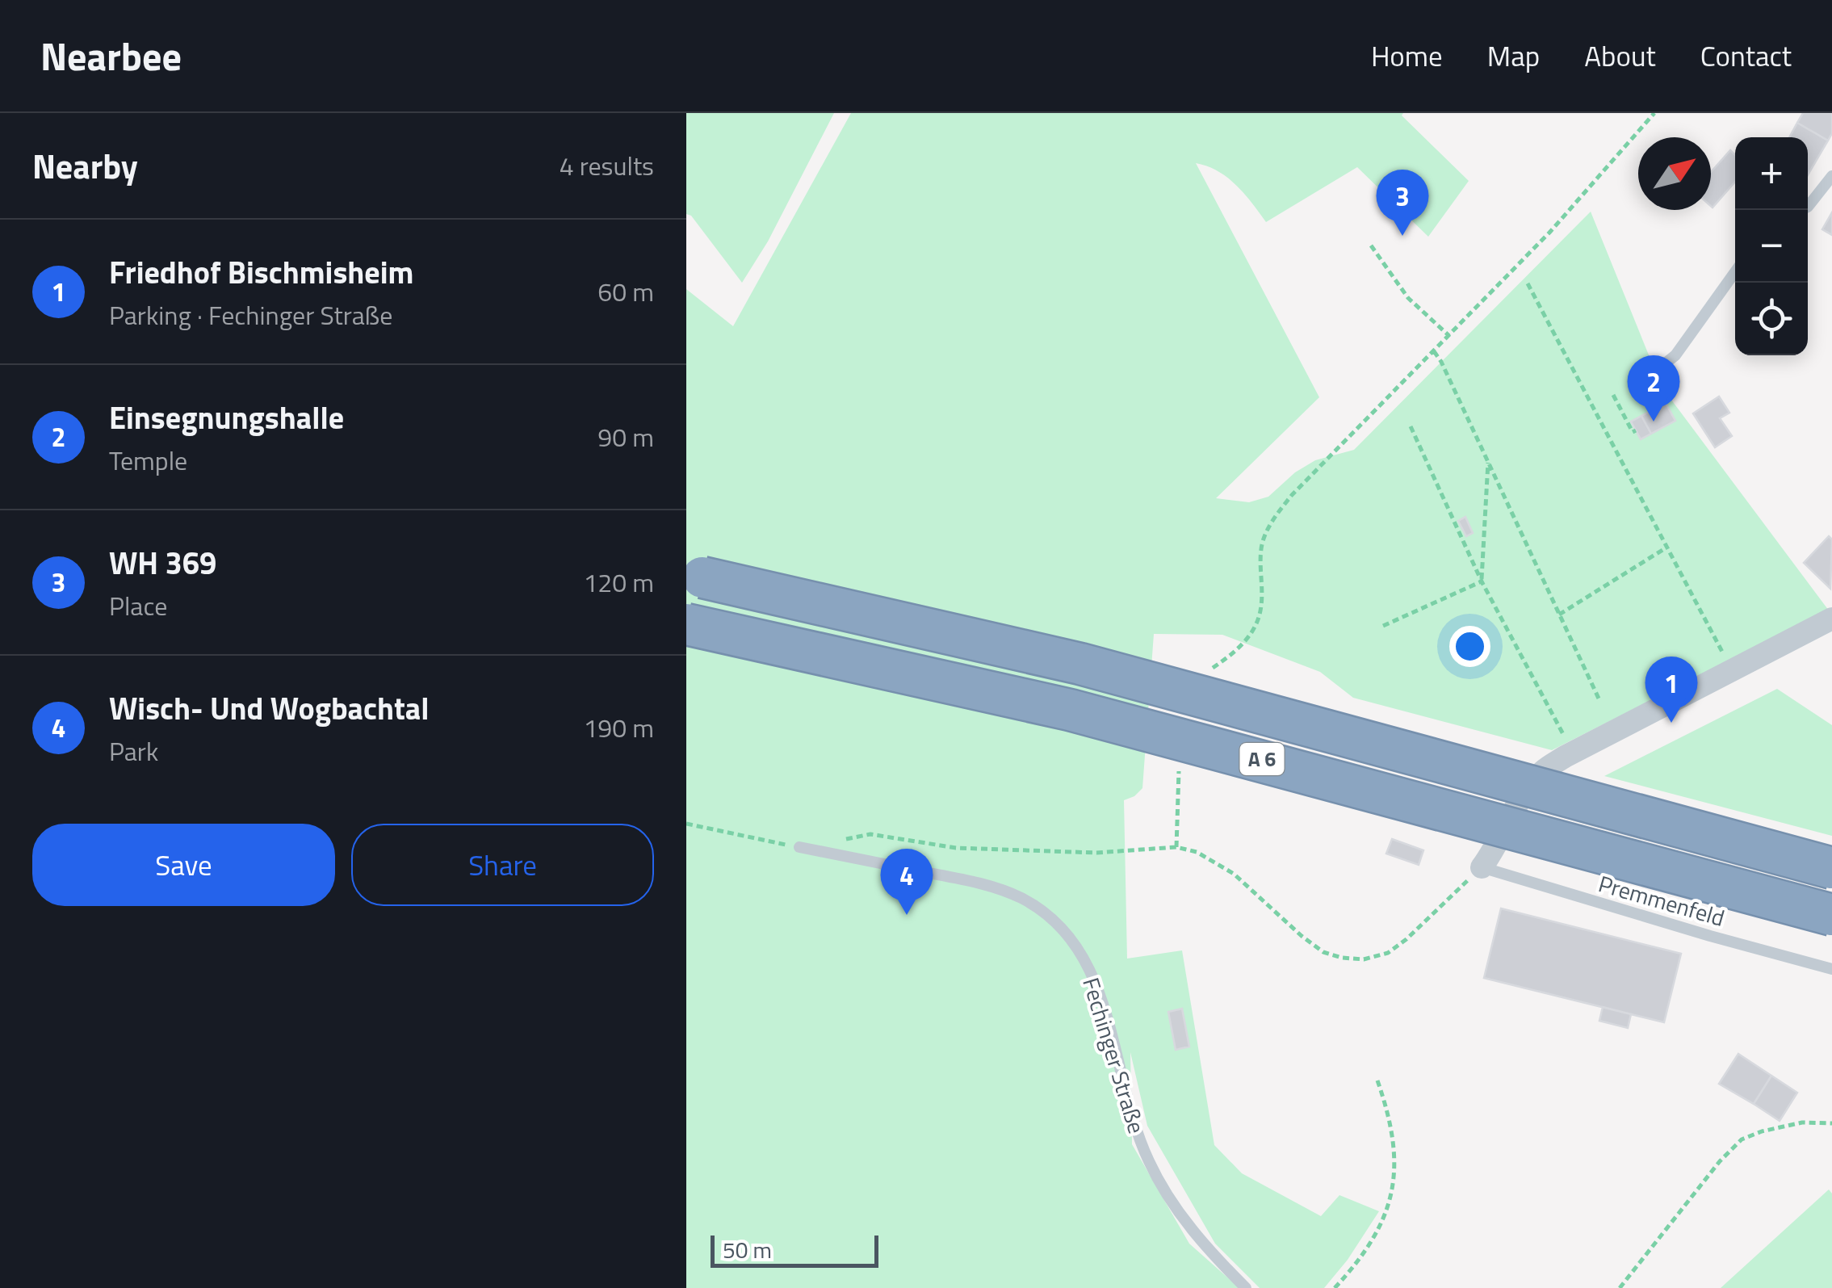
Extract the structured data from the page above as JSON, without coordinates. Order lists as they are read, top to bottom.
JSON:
{
  "streets": {
    "highway": ["A 6"],
    "lane": ["Premmenfeld", "Fechinger Straße"]
  },
  "scale_bar": "50 m",
  "north": "top right",
  "page": {
    "header": "Nearbee",
    "nav": [
      "Home",
      "Map",
      "About",
      "Contact"
    ],
    "heading": ["Nearby", "4 results"],
    "map_buttons": ["+", "−"],
    "pins": [
      "3",
      "2",
      "1",
      "4"
    ],
    "list": [
      {
        "mark": "1",
        "name": "Friedhof Bischmisheim",
        "note": "Parking · Fechinger Straße",
        "value": "60 m"
      },
      {
        "mark": "2",
        "name": "Einsegnungshalle",
        "note": "Temple",
        "value": "90 m"
      },
      {
        "mark": "3",
        "name": "WH 369",
        "note": "Place",
        "value": "120 m"
      },
      {
        "mark": "4",
        "name": "Wisch- Und Wogbachtal",
        "note": "Park",
        "value": "190 m"
      }
    ],
    "buttons": ["Save", "Share"],
    "scale": "50 m"
  }
}
